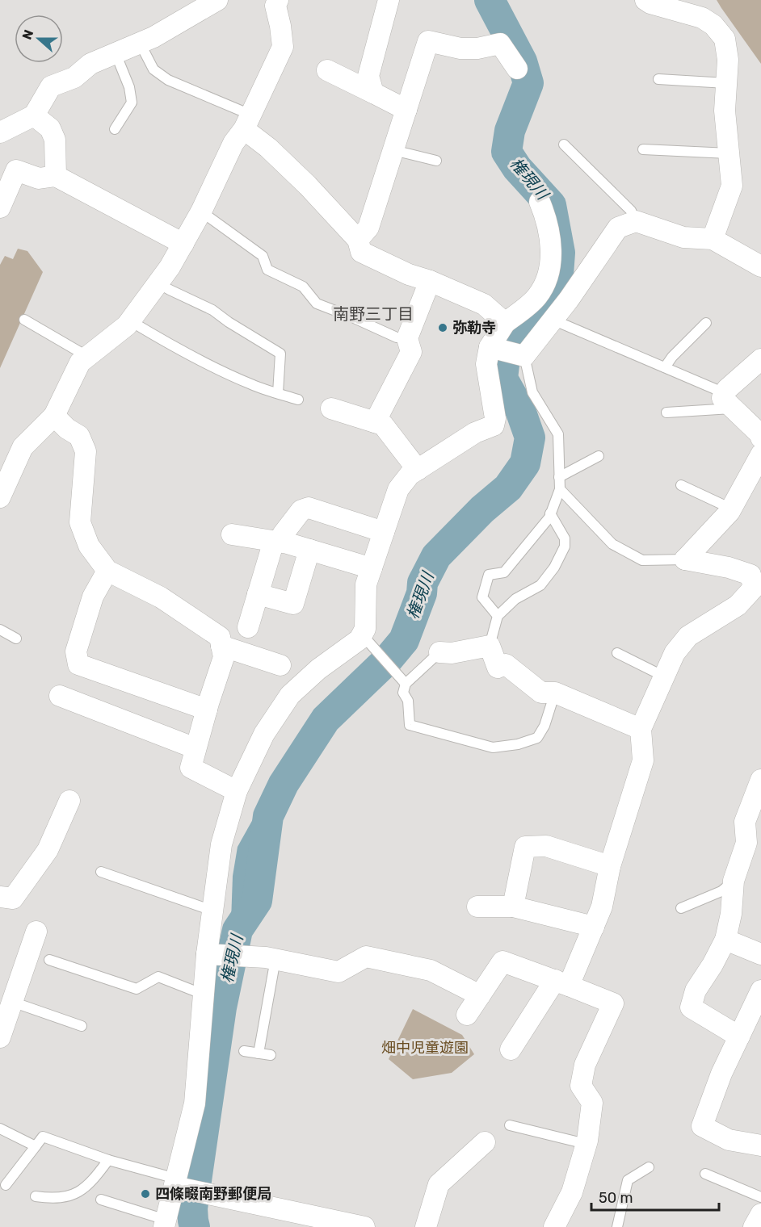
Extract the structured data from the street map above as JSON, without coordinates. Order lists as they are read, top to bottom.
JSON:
{
  "districts": ["南野三丁目"],
  "water": ["権現川"],
  "parks": ["畑中児童遊園"],
  "places": ["弥勒寺", "四條畷南野郵便局"],
  "scale_bar": "50 m",
  "north": "left"
}
